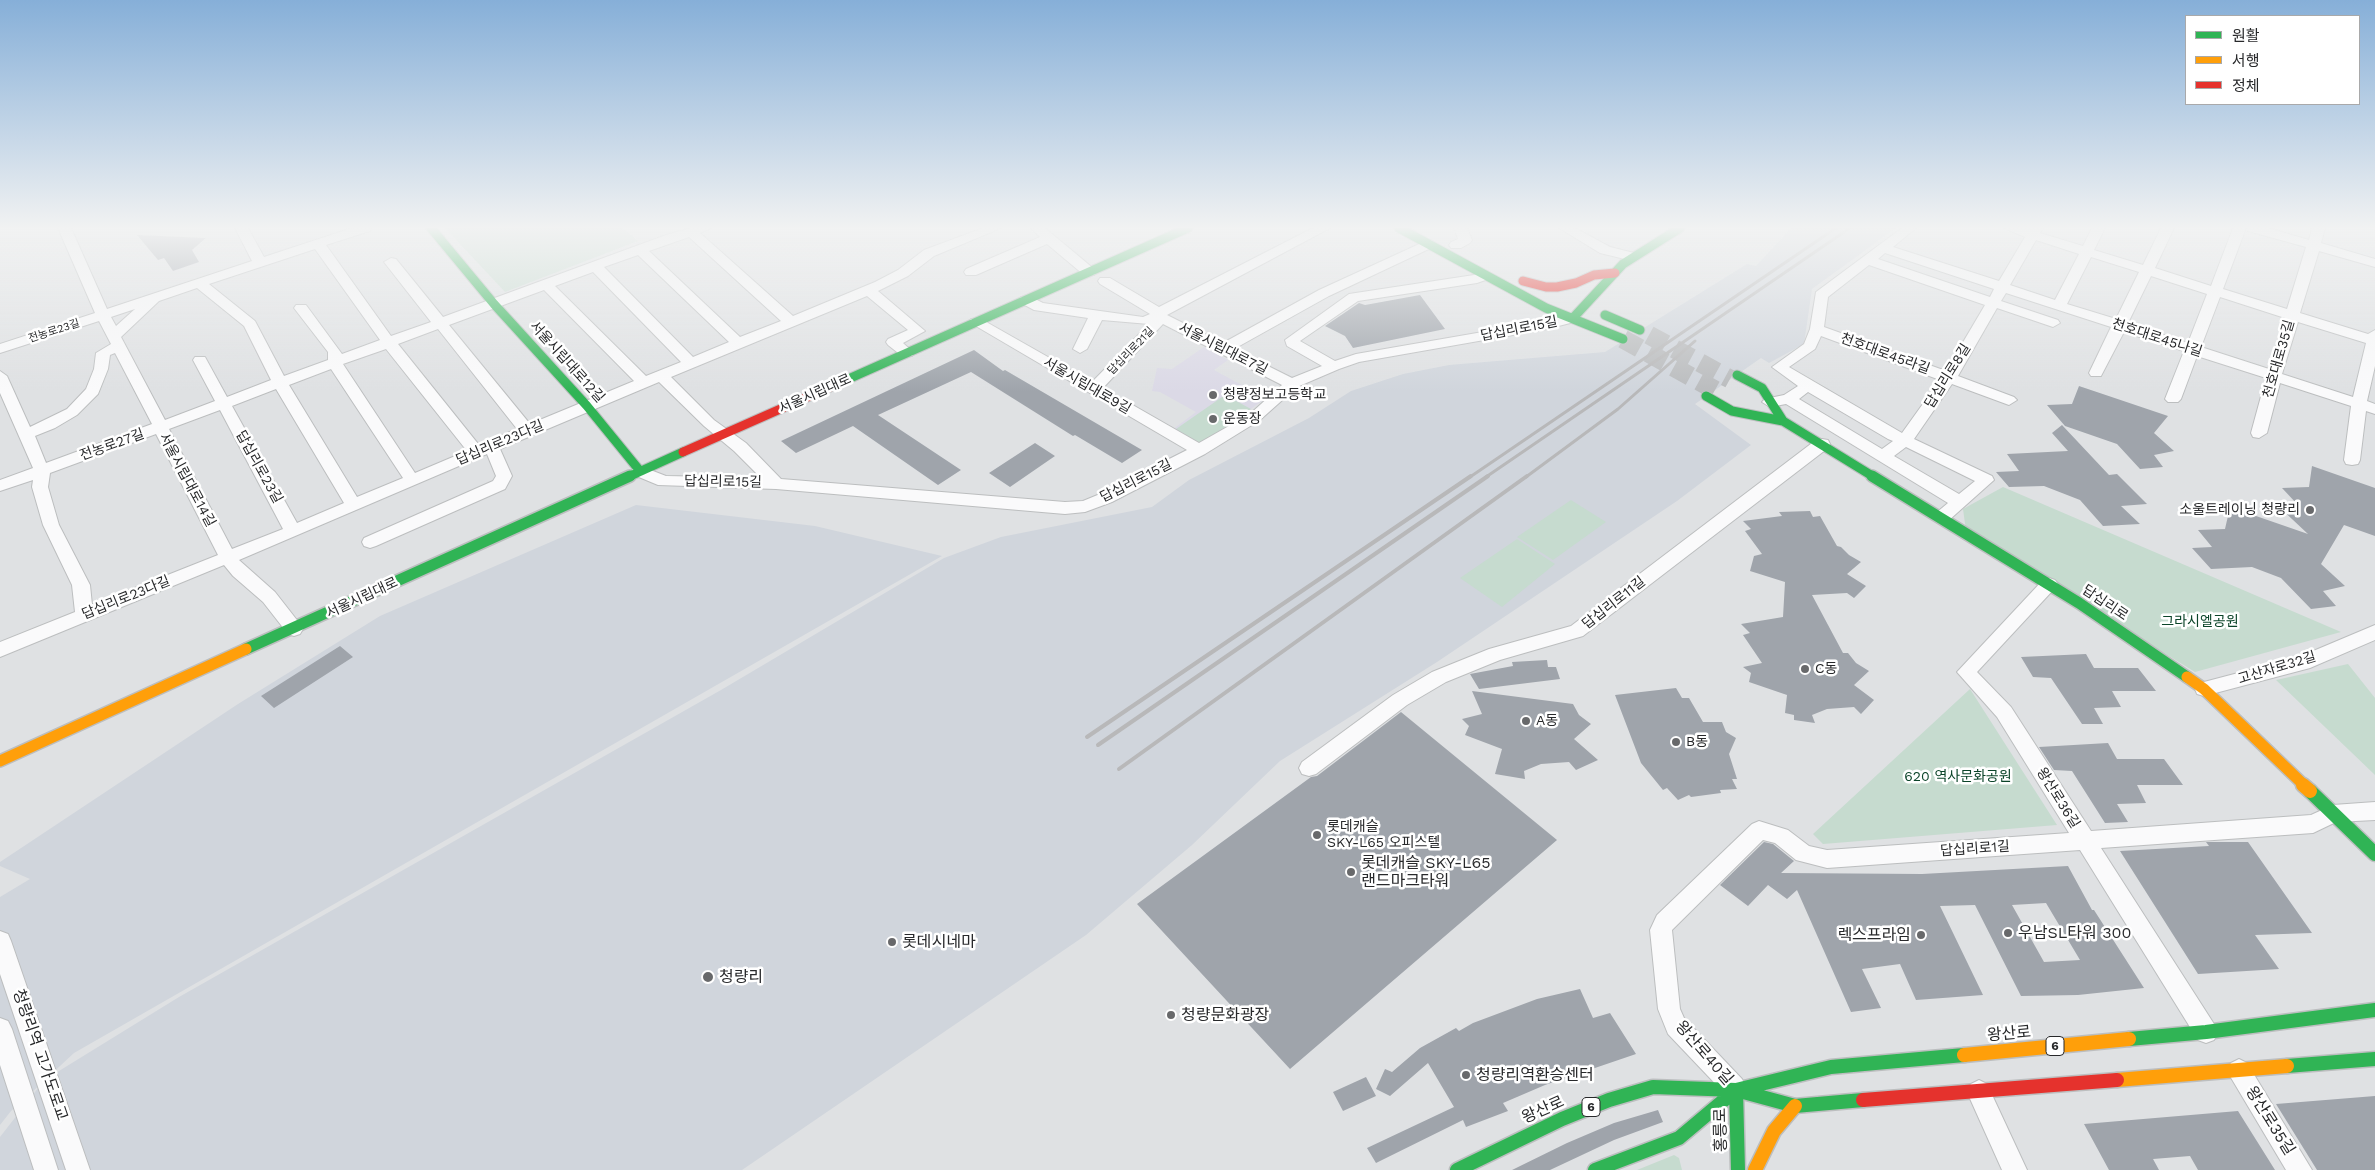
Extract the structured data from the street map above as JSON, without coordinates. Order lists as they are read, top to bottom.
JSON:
{
  "streets": {
    "main road": [
      "서울시립대로12길",
      "서울시립대로",
      "답십리로",
      "왕산로",
      "6",
      "홍릉로"
    ],
    "street": [
      "답십리로15길",
      "전농로23길",
      "천호대로45나길",
      "서울시립대로7길",
      "답십리로21길",
      "천호대로45라길",
      "천호대로35길",
      "답십리로8길",
      "서울시립대로9길",
      "답십리로23다길",
      "전농로27길",
      "답십리로23길",
      "서울시립대로14길",
      "답십리로11길",
      "고산자로32길",
      "왕산로36길",
      "답십리로1길",
      "왕산로40길",
      "청량리역 고가도로교",
      "왕산로35길"
    ]
  },
  "crossings": [
    ["답십리로15길", "서울시립대로7길"],
    ["답십리로15길", "서울시립대로12길"],
    ["답십리로15길", "서울시립대로9길"],
    ["답십리로15길", "서울시립대로"],
    ["전농로23길", "서울시립대로14길"],
    ["천호대로45나길", "천호대로35길"],
    ["천호대로45나길", "답십리로8길"],
    ["서울시립대로7길", "답십리로21길"],
    ["답십리로21길", "서울시립대로9길"],
    ["천호대로45라길", "답십리로8길"],
    ["서울시립대로12길", "서울시립대로"],
    ["서울시립대로12길", "답십리로23다길"],
    ["서울시립대로12길", "전농로27길"],
    ["서울시립대로9길", "서울시립대로"],
    ["서울시립대로", "서울시립대로14길"],
    ["답십리로23다길", "답십리로23길"],
    ["답십리로23다길", "서울시립대로14길"],
    ["전농로27길", "답십리로23길"],
    ["전농로27길", "서울시립대로14길"],
    ["답십리로11길", "답십리로"],
    ["답십리로", "고산자로32길"],
    ["답십리로", "왕산로36길"],
    ["답십리로", "답십리로1길"],
    ["왕산로36길", "답십리로1길"],
    ["왕산로36길", "왕산로"],
    ["답십리로1길", "왕산로40길"],
    ["왕산로", "왕산로40길"],
    ["왕산로", "왕산로35길"],
    ["왕산로", "홍릉로"],
    ["왕산로40길", "홍릉로"]
  ],
  "parks": ["그라시엘공원", "620 역사문화공원"],
  "places": [
    "청량정보고등학교",
    "운동장",
    "소울트레이닝 청량리",
    "C동",
    "A동",
    "B동",
    "롯데캐슬 SKY-L65 오피스텔",
    "롯데캐슬 SKY-L65 랜드마크타워",
    "우남SL타워 300",
    "렉스프라임",
    "롯데시네마",
    "청량리",
    "청량문화광장",
    "청량리역환승센터"
  ],
  "legend": ["원활", "서행", "정체"]
}
